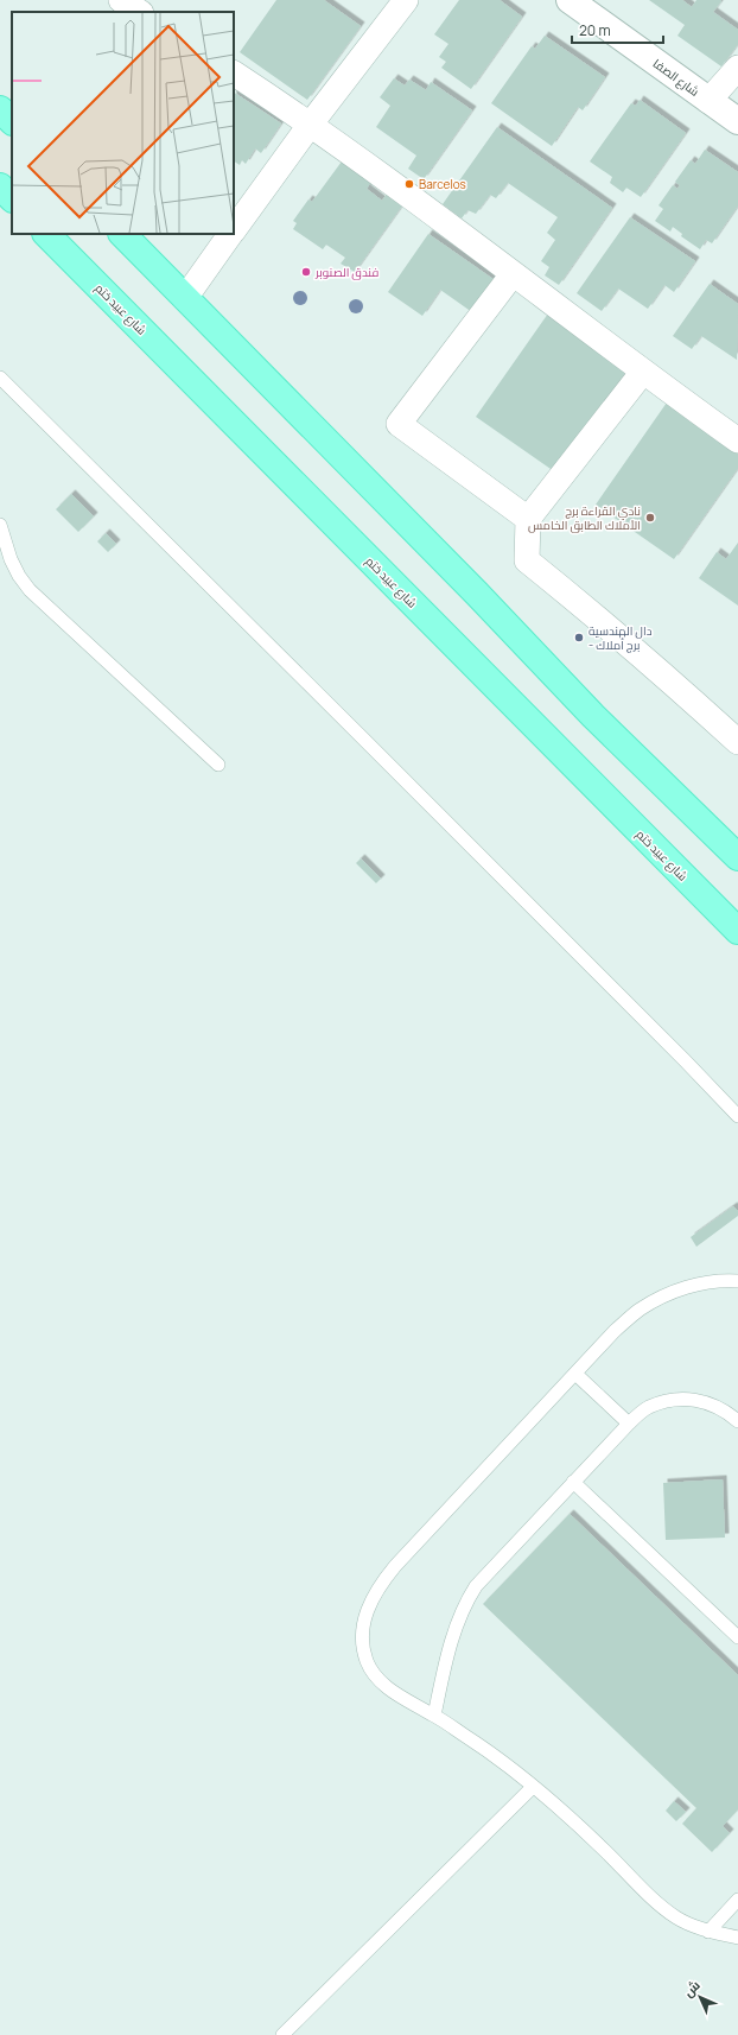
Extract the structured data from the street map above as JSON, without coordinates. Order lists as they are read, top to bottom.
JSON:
{
  "streets": {
    "main road": ["شارع عبيد ختم"],
    "street": ["شارع الصفا"]
  },
  "places": [
    "Barcelos",
    "فندق الصنوبر",
    "نادي القراءة برج الأملاك الطابق الخامس",
    "دال الهندسية - برج أملاك"
  ],
  "scale_bar": "20 m",
  "north": "top left"
}
